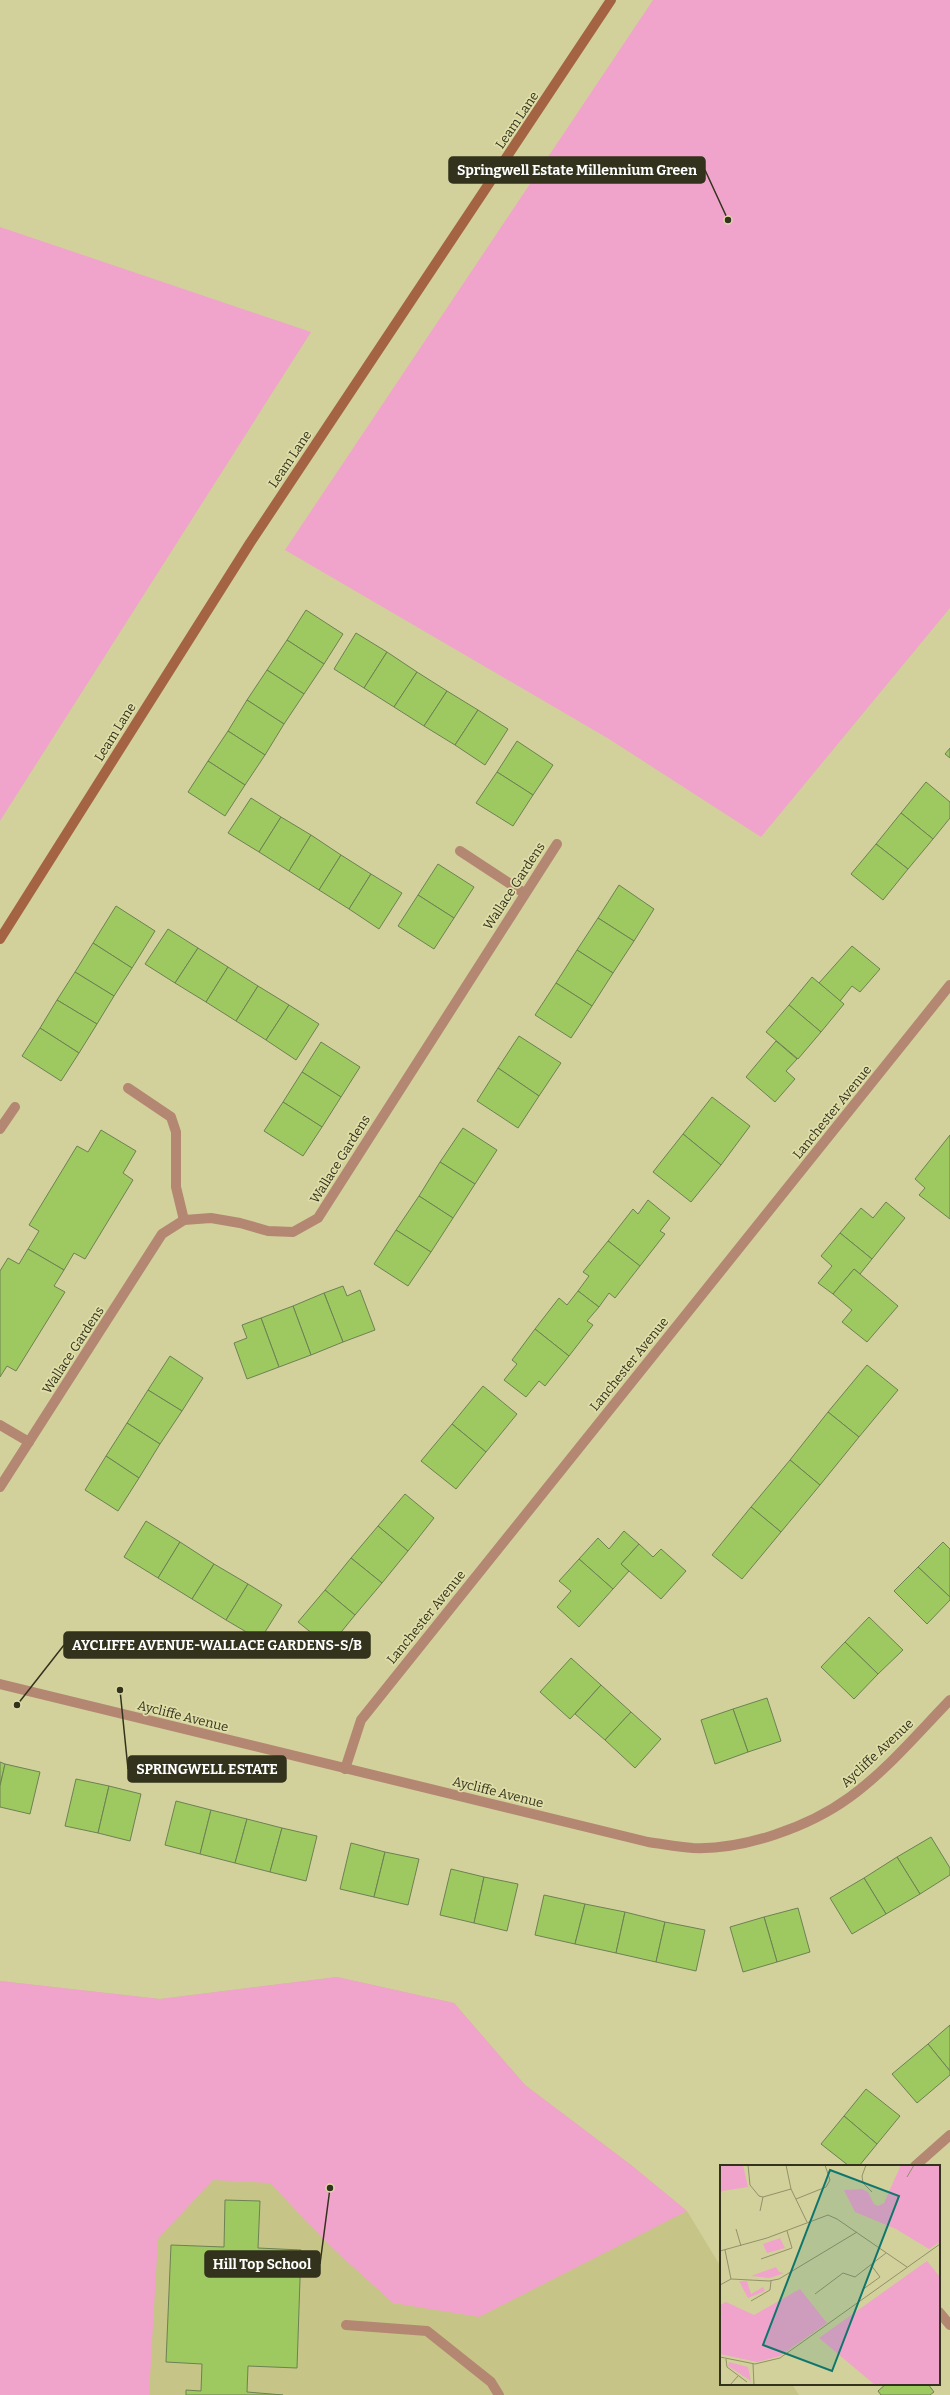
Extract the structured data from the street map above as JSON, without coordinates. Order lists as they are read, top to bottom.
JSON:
{
  "streets": {
    "main road": ["Leam Lane"],
    "street": ["Wallace Gardens", "Lanchester Avenue", "Aycliffe Avenue"]
  },
  "crossings": [
    ["Lanchester Avenue", "Aycliffe Avenue"]
  ],
  "places": [
    "Springwell Estate Millennium Green",
    "SPRINGWELL ESTATE",
    "AYCLIFFE AVENUE-WALLACE GARDENS-S/B",
    "Hill Top School"
  ]
}
